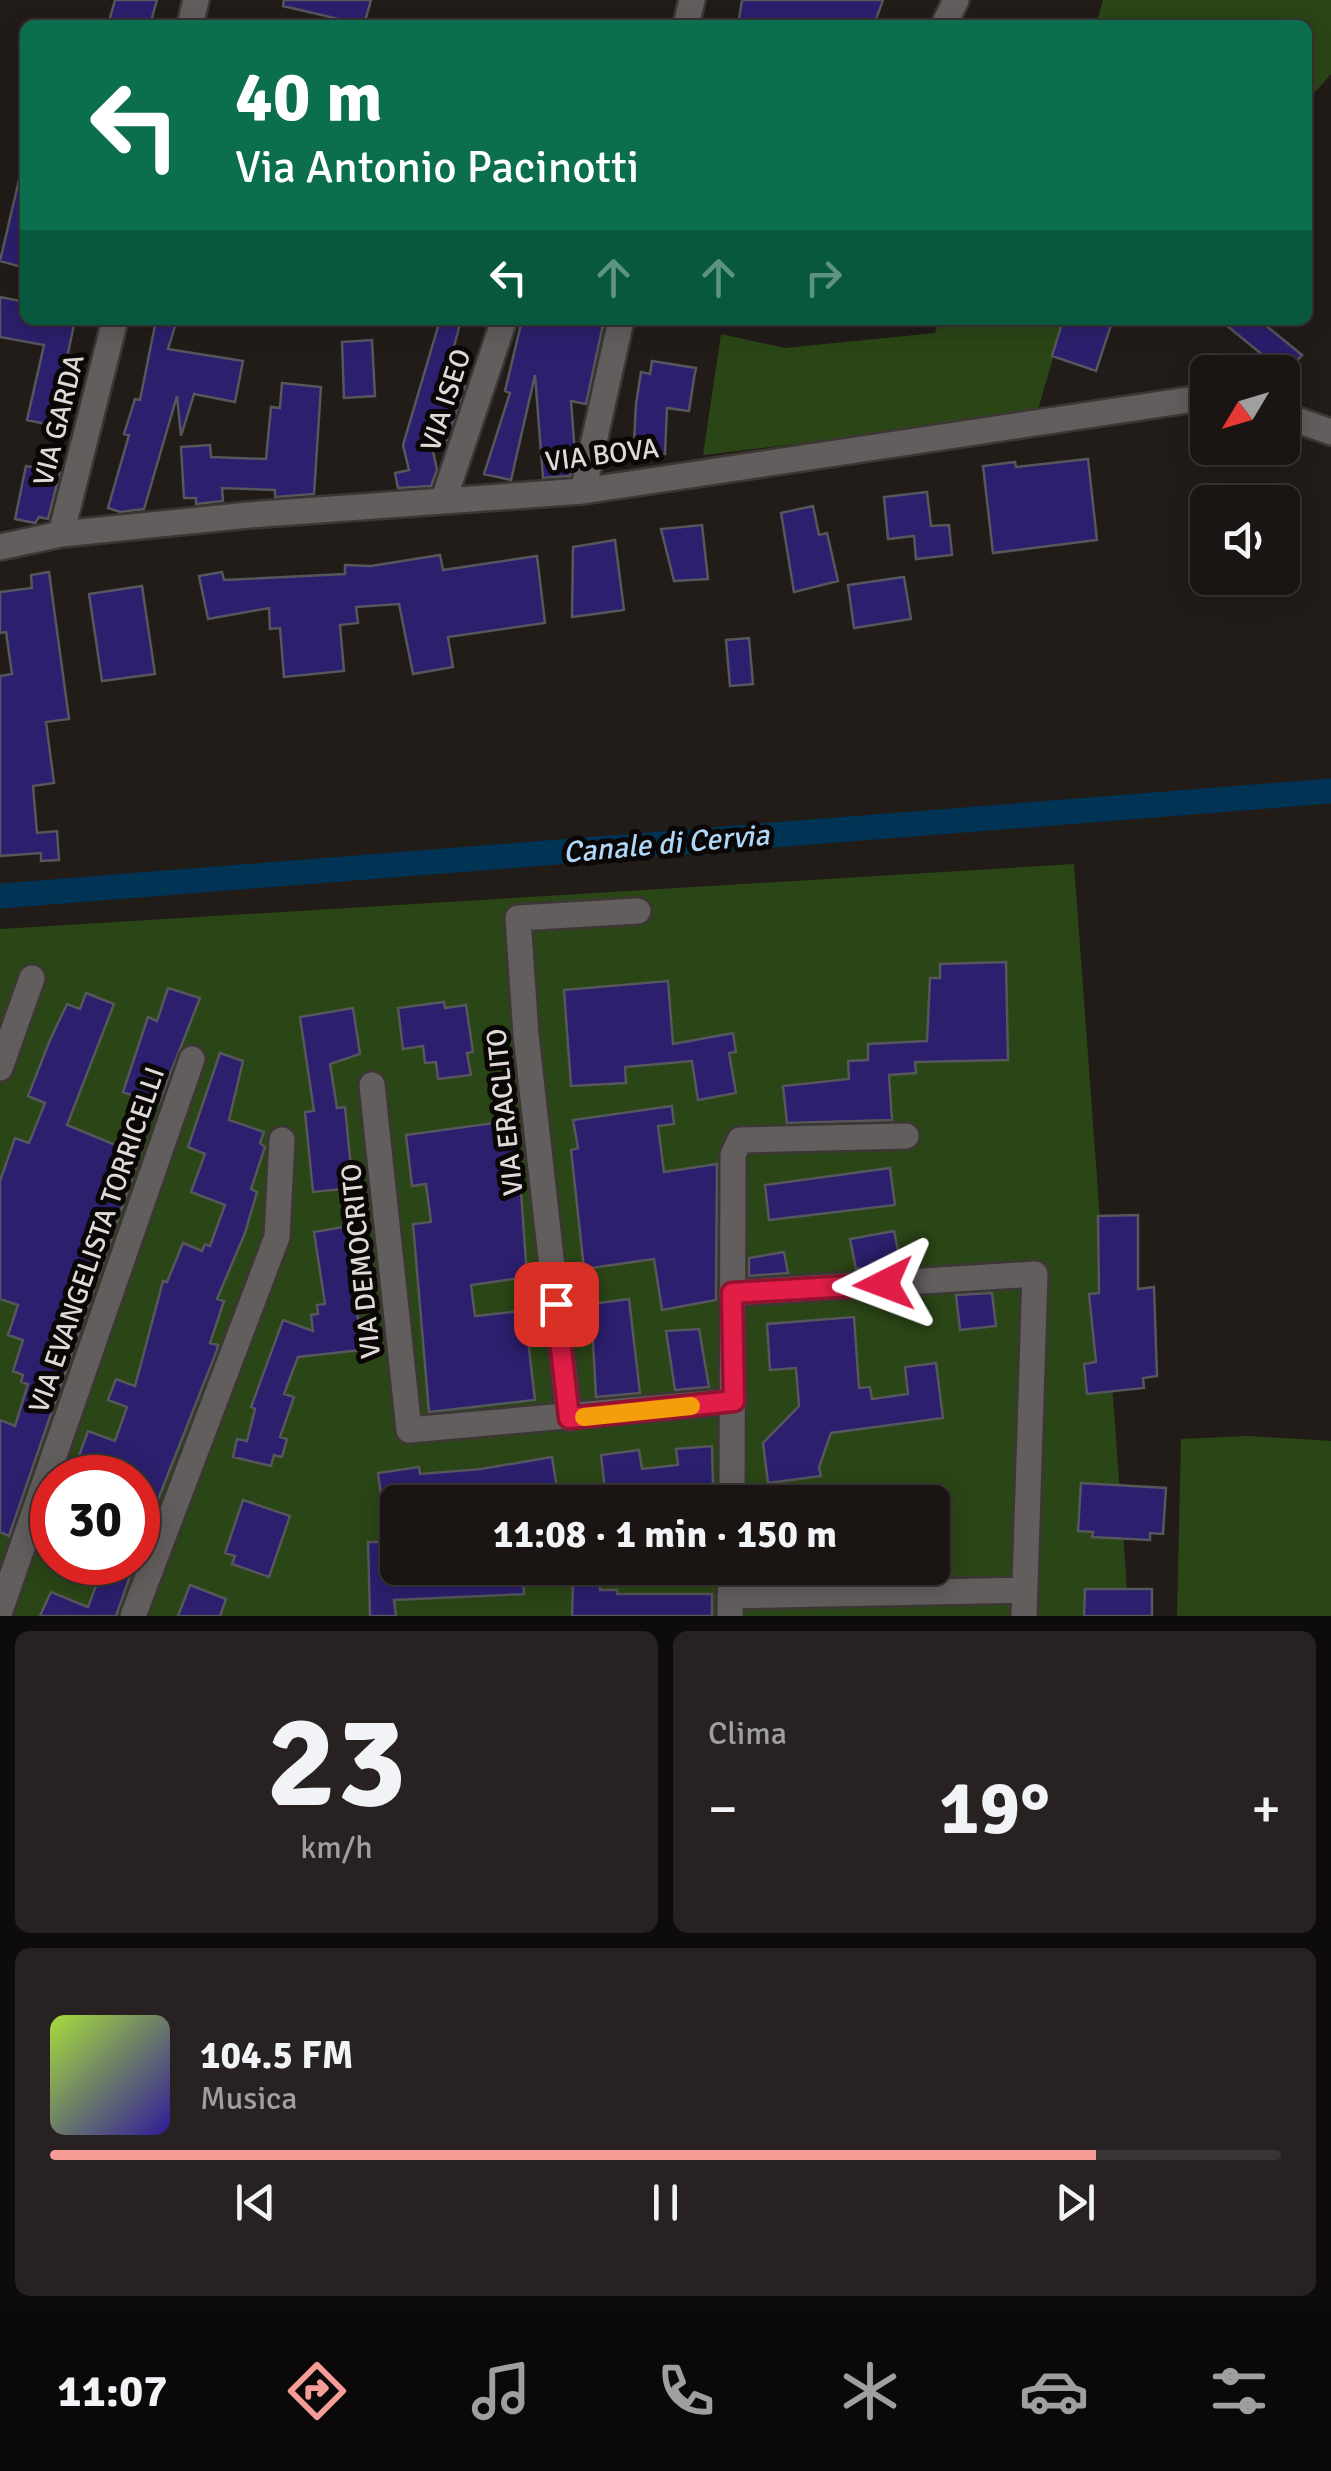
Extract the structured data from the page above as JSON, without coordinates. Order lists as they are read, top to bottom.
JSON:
{
  "streets": {
    "street": [
      "VIA ISEO",
      "VIA GARDA",
      "VIA BOVA",
      "VIA ERACLITO",
      "VIA EVANGELISTA TORRICELLI",
      "VIA DEMOCRITO"
    ]
  },
  "crossings": [
    ["VIA ISEO", "VIA BOVA"],
    ["VIA GARDA", "VIA BOVA"],
    ["VIA ERACLITO", "VIA DEMOCRITO"]
  ],
  "water": ["Canale di Cervia"],
  "north": "bottom left",
  "page": {
    "turn": ["40 m", "Via Antonio Pacinotti"],
    "limit": "30",
    "trip": "11:08 · 1 min · 150 m",
    "tile": [
      ["23", "km/h"],
      "Clima"
    ],
    "heat": ["−", "19°", "+"],
    "song": ["104.5 FM", "Musica"],
    "tabs": "11:07"
  }
}
